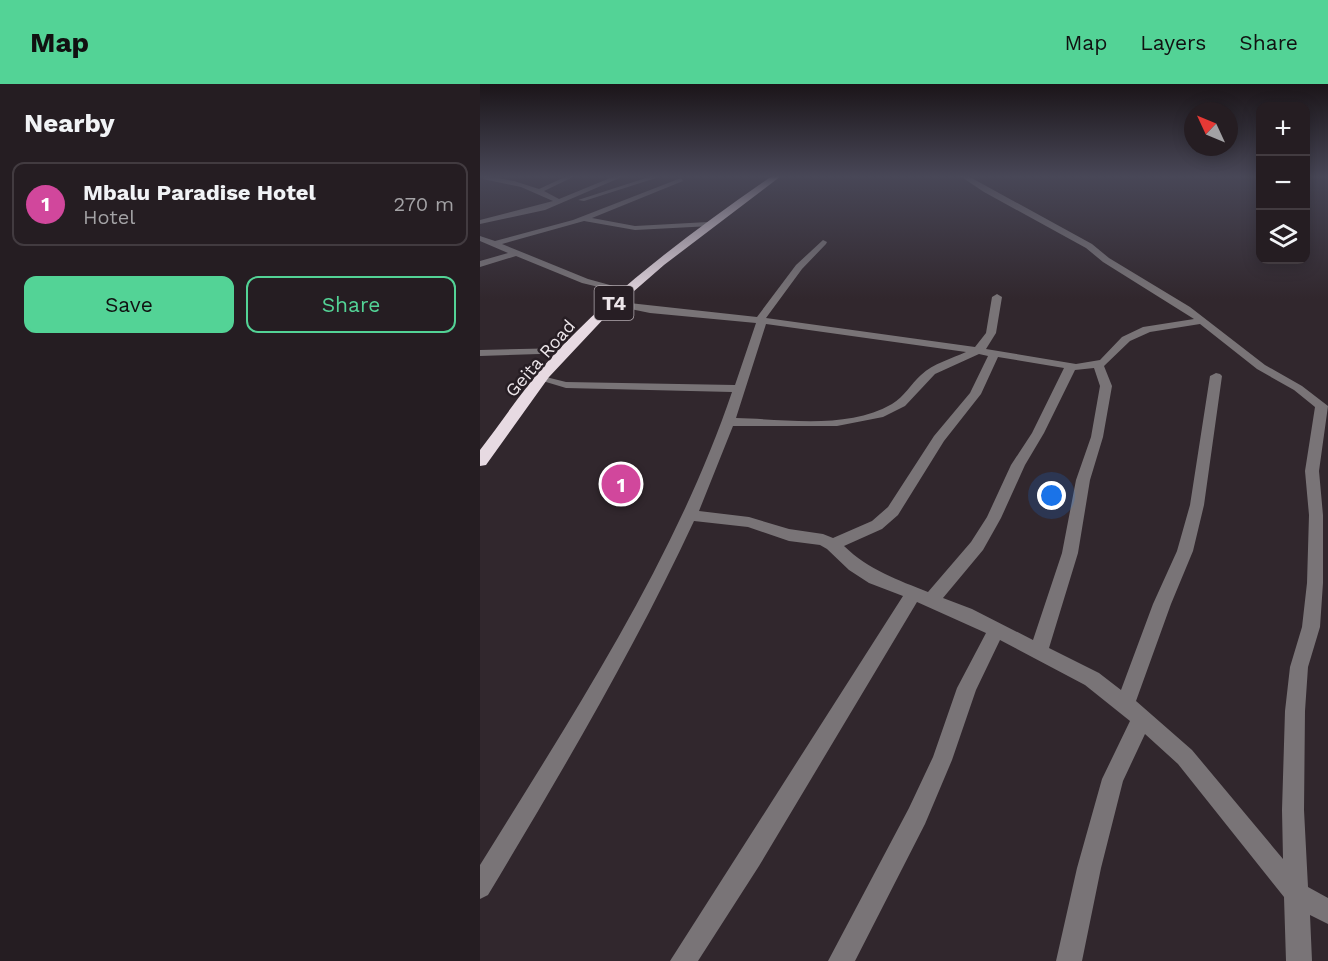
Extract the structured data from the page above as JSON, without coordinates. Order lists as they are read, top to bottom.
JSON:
{
  "streets": {
    "highway": ["T4", "Geita Road"]
  },
  "north": "top left",
  "page": {
    "header": "Map",
    "nav": ["Map", "Layers", "Share"],
    "heading": "Nearby",
    "map_buttons": ["+", "−"],
    "list": [
      {
        "mark": "1",
        "name": "Mbalu Paradise Hotel",
        "note": "Hotel",
        "value": "270 m"
      }
    ],
    "buttons": ["Save", "Share"],
    "pins": "1"
  }
}
